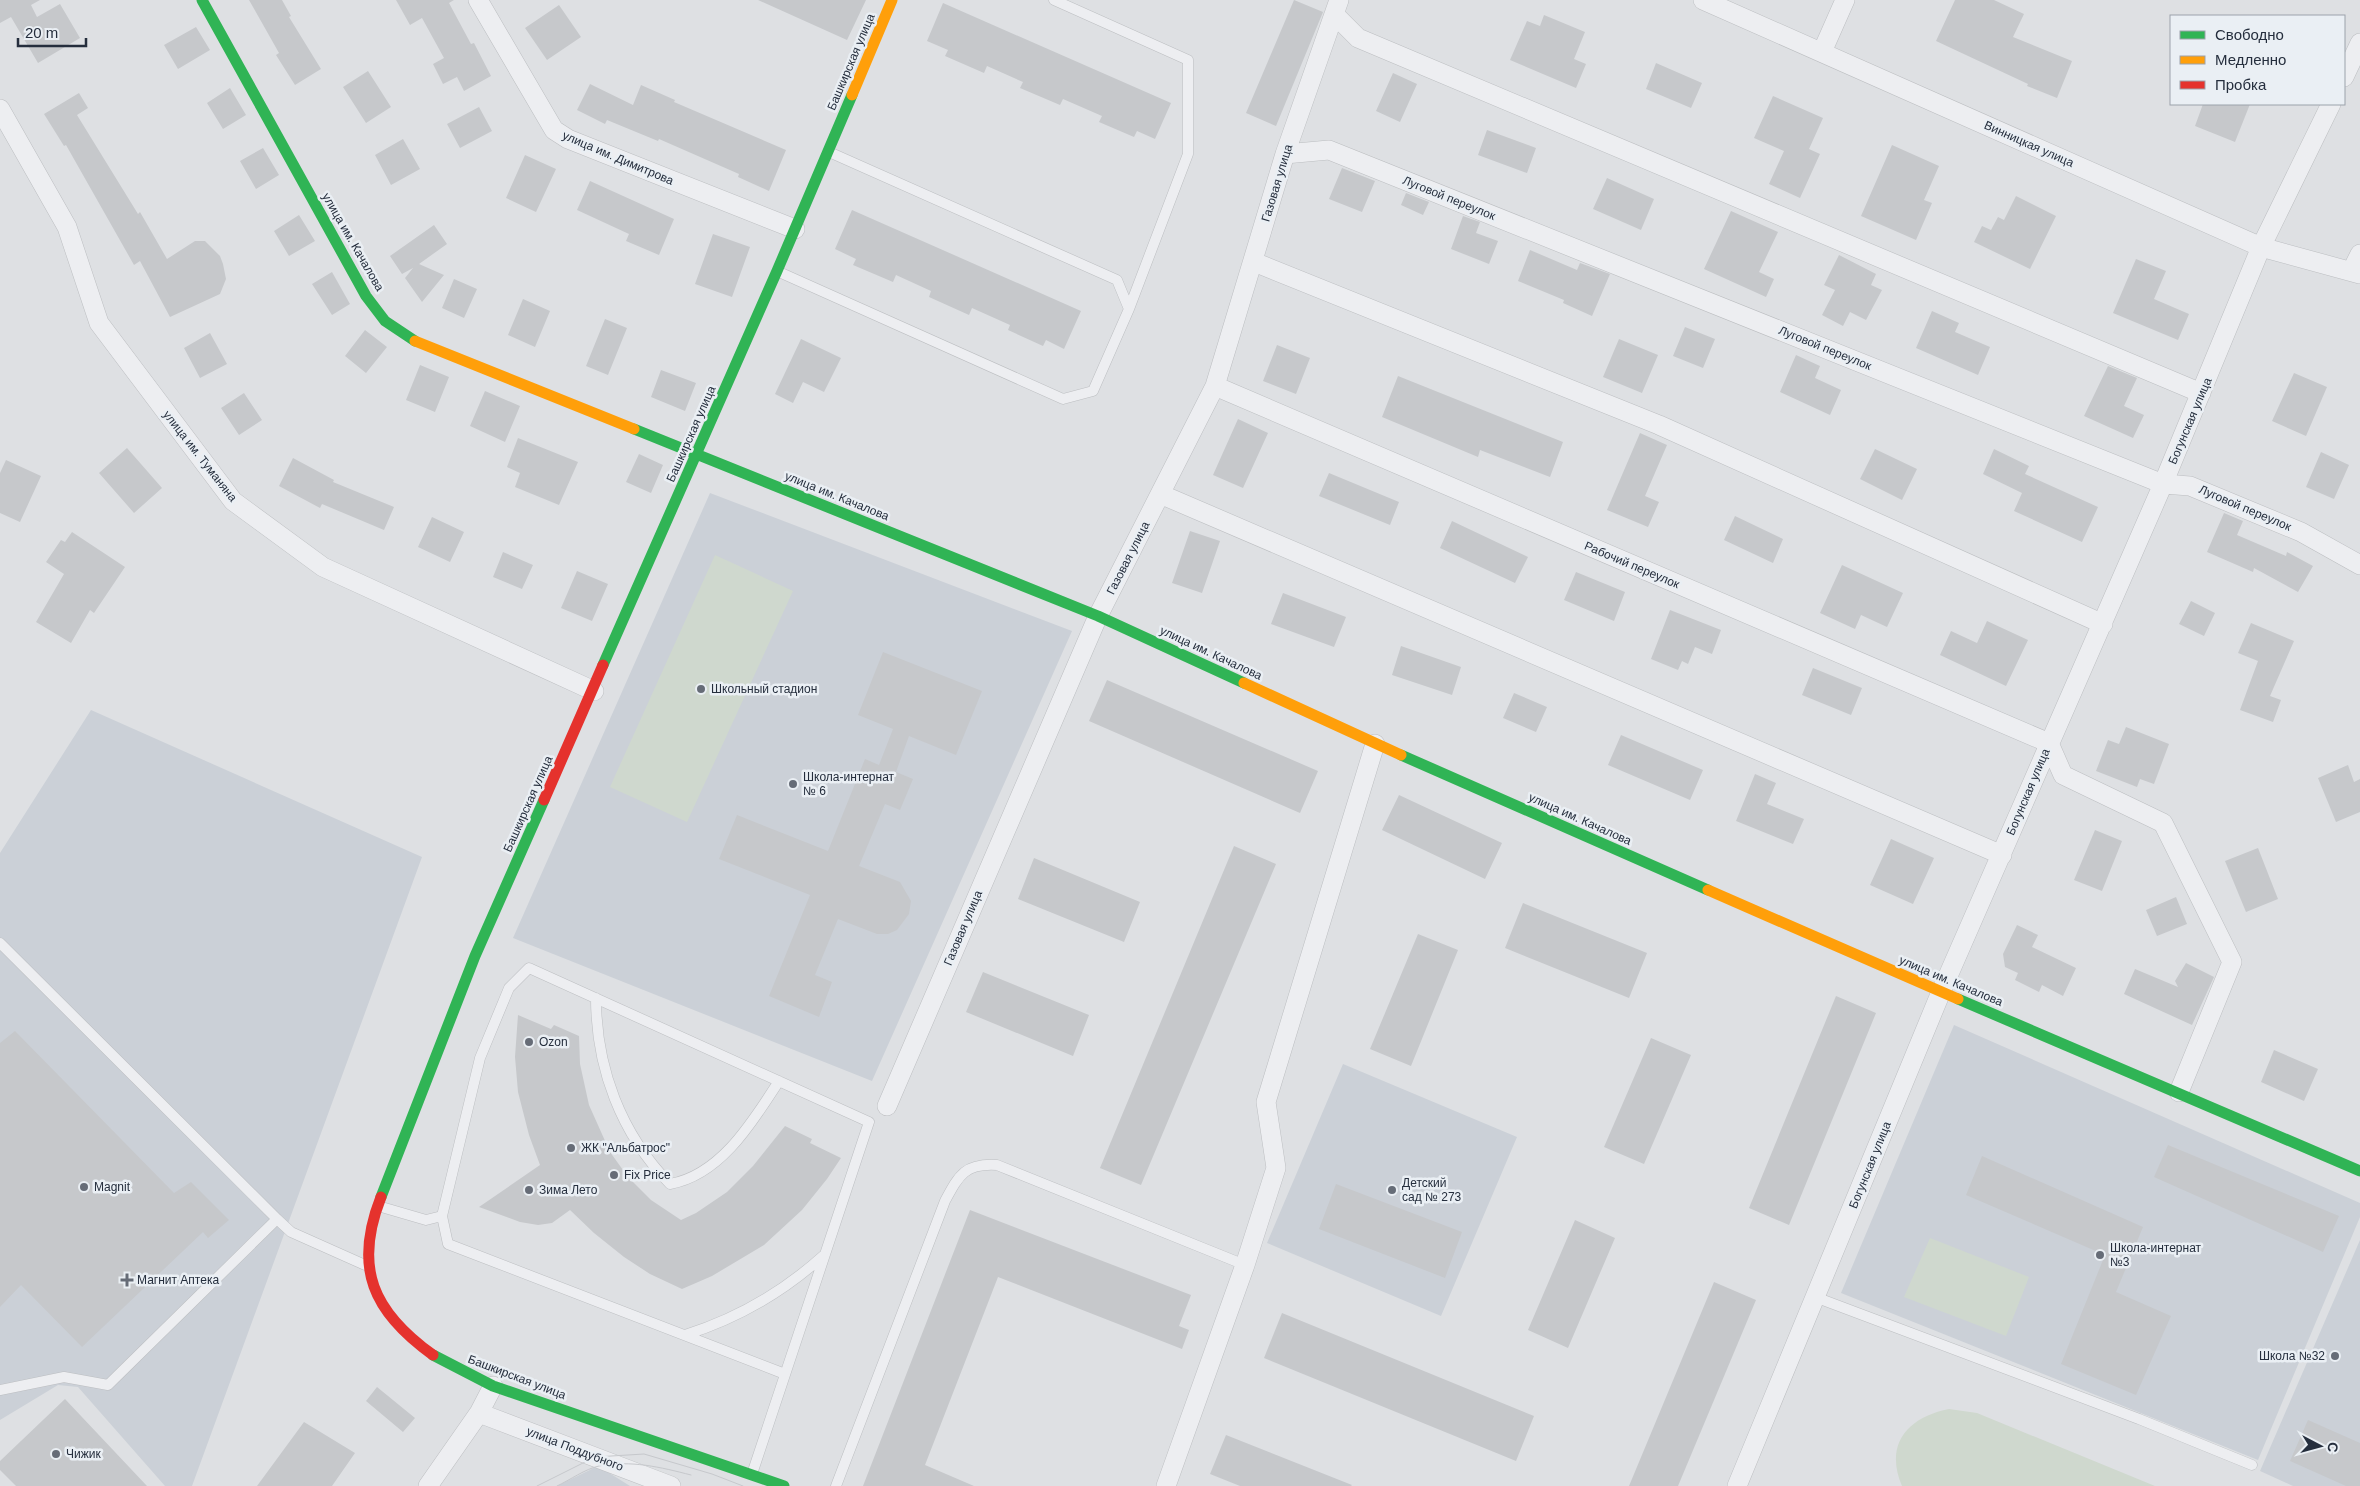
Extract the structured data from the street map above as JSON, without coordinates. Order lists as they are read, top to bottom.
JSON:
{
  "streets": {
    "street": [
      "Башкирская улица",
      "Винницкая улица",
      "улица им. Димитрова",
      "Газовая улица",
      "Луговой переулок",
      "улица им. Качалова",
      "Богунская улица",
      "улица им. Туманяна",
      "Рабочий переулок",
      "улица Поддубного"
    ]
  },
  "crossings": [
    ["Башкирская улица", "улица им. Димитрова"],
    ["Башкирская улица", "улица им. Качалова"],
    ["Башкирская улица", "улица им. Туманяна"],
    ["Винницкая улица", "Богунская улица"],
    ["Газовая улица", "Луговой переулок"],
    ["Газовая улица", "улица им. Качалова"],
    ["Газовая улица", "Рабочий переулок"],
    ["Луговой переулок", "Богунская улица"],
    ["улица им. Качалова", "Богунская улица"],
    ["Богунская улица", "Рабочий переулок"]
  ],
  "places": {
    "other": [
      "Школьный стадион",
      "Школа-интернат № 6",
      "Ozon",
      "ЖК \"Альбатрос\"",
      "Fix Price",
      "Magnit",
      "Зима Лето",
      "Детский сад № 273",
      "Школа-интернат №3",
      "Школа №32",
      "Чижик"
    ],
    "health": ["Магнит Аптека"]
  },
  "legend": ["Свободно", "Медленно", "Пробка"],
  "scale_bar": "20 m",
  "north": "right"
}
